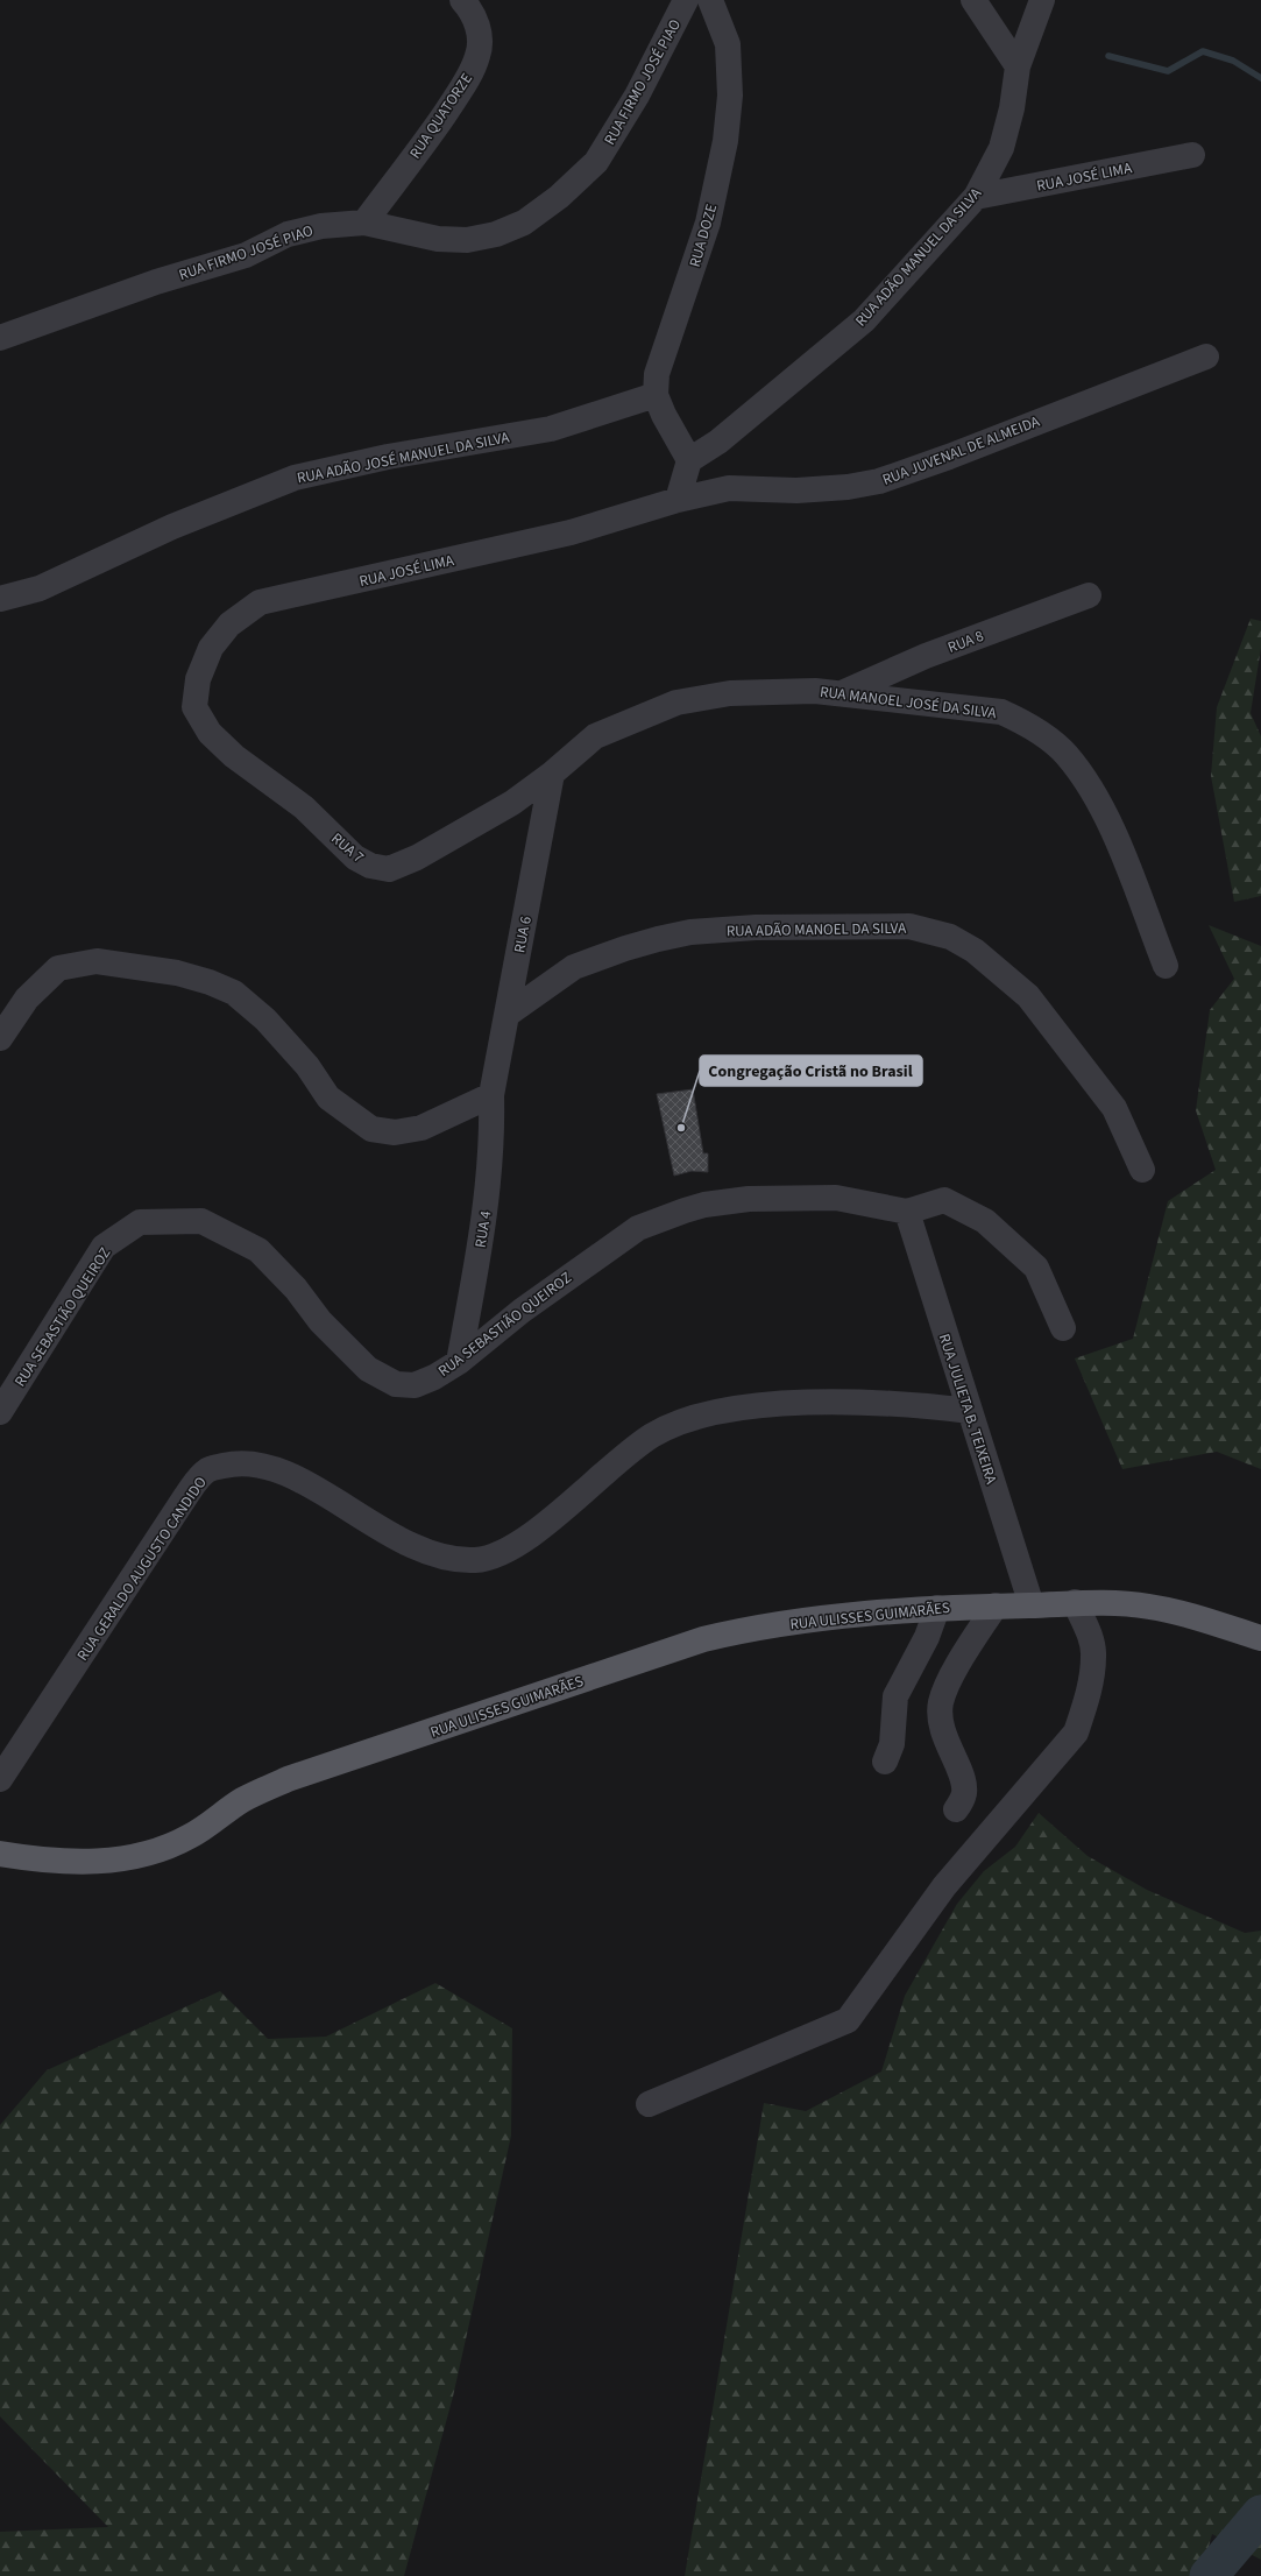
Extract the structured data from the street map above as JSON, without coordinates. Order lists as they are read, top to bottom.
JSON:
{
  "streets": {
    "main road": ["RUA ULISSES GUIMARÃES"],
    "street": [
      "RUA FIRMO JOSÉ PIAO",
      "RUA QUATORZE",
      "RUA JOSÉ LIMA",
      "RUA DOZE",
      "RUA ADÃO MANUEL DA SILVA",
      "RUA JUVENAL DE ALMEIDA",
      "RUA ADÃO JOSÉ MANUEL DA SILVA",
      "RUA 8",
      "RUA MANOEL JOSÉ DA SILVA",
      "RUA 7",
      "RUA ADÃO MANOEL DA SILVA",
      "RUA 6",
      "RUA 4",
      "RUA SEBASTIÃO QUEIROZ",
      "RUA JULIETA B. TEIXEIRA",
      "RUA GERALDO AUGUSTO CANDIDO"
    ]
  },
  "crossings": [
    ["RUA FIRMO JOSÉ PIAO", "RUA QUATORZE"],
    ["RUA JOSÉ LIMA", "RUA ADÃO MANUEL DA SILVA"],
    ["RUA JOSÉ LIMA", "RUA JUVENAL DE ALMEIDA"],
    ["RUA JOSÉ LIMA", "RUA 7"],
    ["RUA DOZE", "RUA ADÃO MANUEL DA SILVA"],
    ["RUA DOZE", "RUA ADÃO JOSÉ MANUEL DA SILVA"],
    ["RUA 8", "RUA MANOEL JOSÉ DA SILVA"],
    ["RUA MANOEL JOSÉ DA SILVA", "RUA 7"],
    ["RUA MANOEL JOSÉ DA SILVA", "RUA 6"],
    ["RUA 7", "RUA 6"],
    ["RUA ADÃO MANOEL DA SILVA", "RUA 6"],
    ["RUA 6", "RUA 4"],
    ["RUA 4", "RUA SEBASTIÃO QUEIROZ"],
    ["RUA SEBASTIÃO QUEIROZ", "RUA JULIETA B. TEIXEIRA"],
    ["RUA JULIETA B. TEIXEIRA", "RUA GERALDO AUGUSTO CANDIDO"],
    ["RUA JULIETA B. TEIXEIRA", "RUA ULISSES GUIMARÃES"]
  ],
  "places": ["Congregação Cristã no Brasil"]
}
